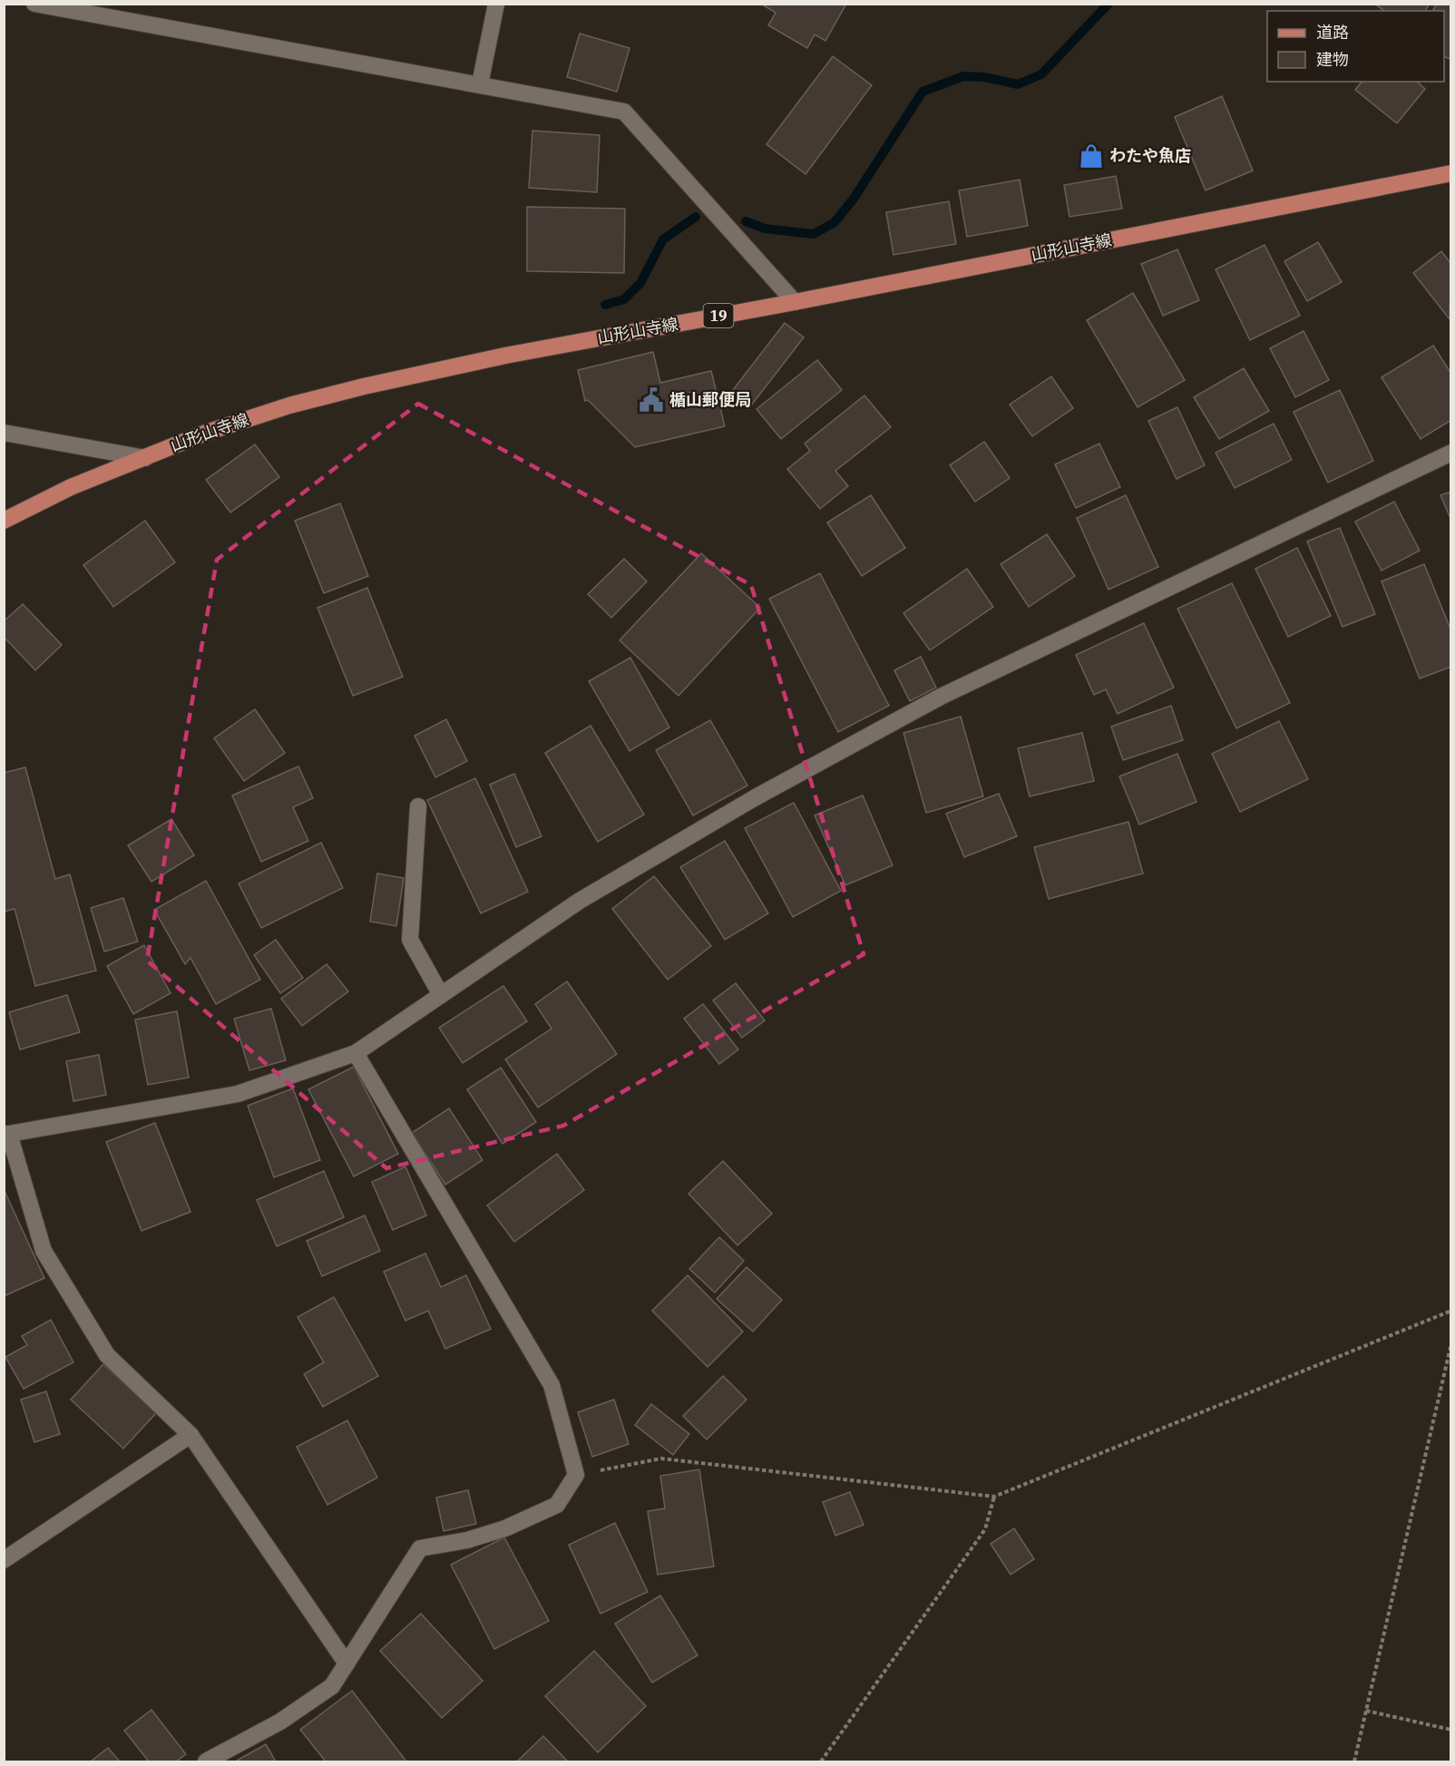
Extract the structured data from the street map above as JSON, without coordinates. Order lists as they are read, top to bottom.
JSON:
{
  "streets": {
    "main road": ["山形山寺線", "19"]
  },
  "places": {
    "shop": ["わたや魚店"],
    "public building": ["楯山郵便局"]
  },
  "legend": ["道路", "建物"]
}
